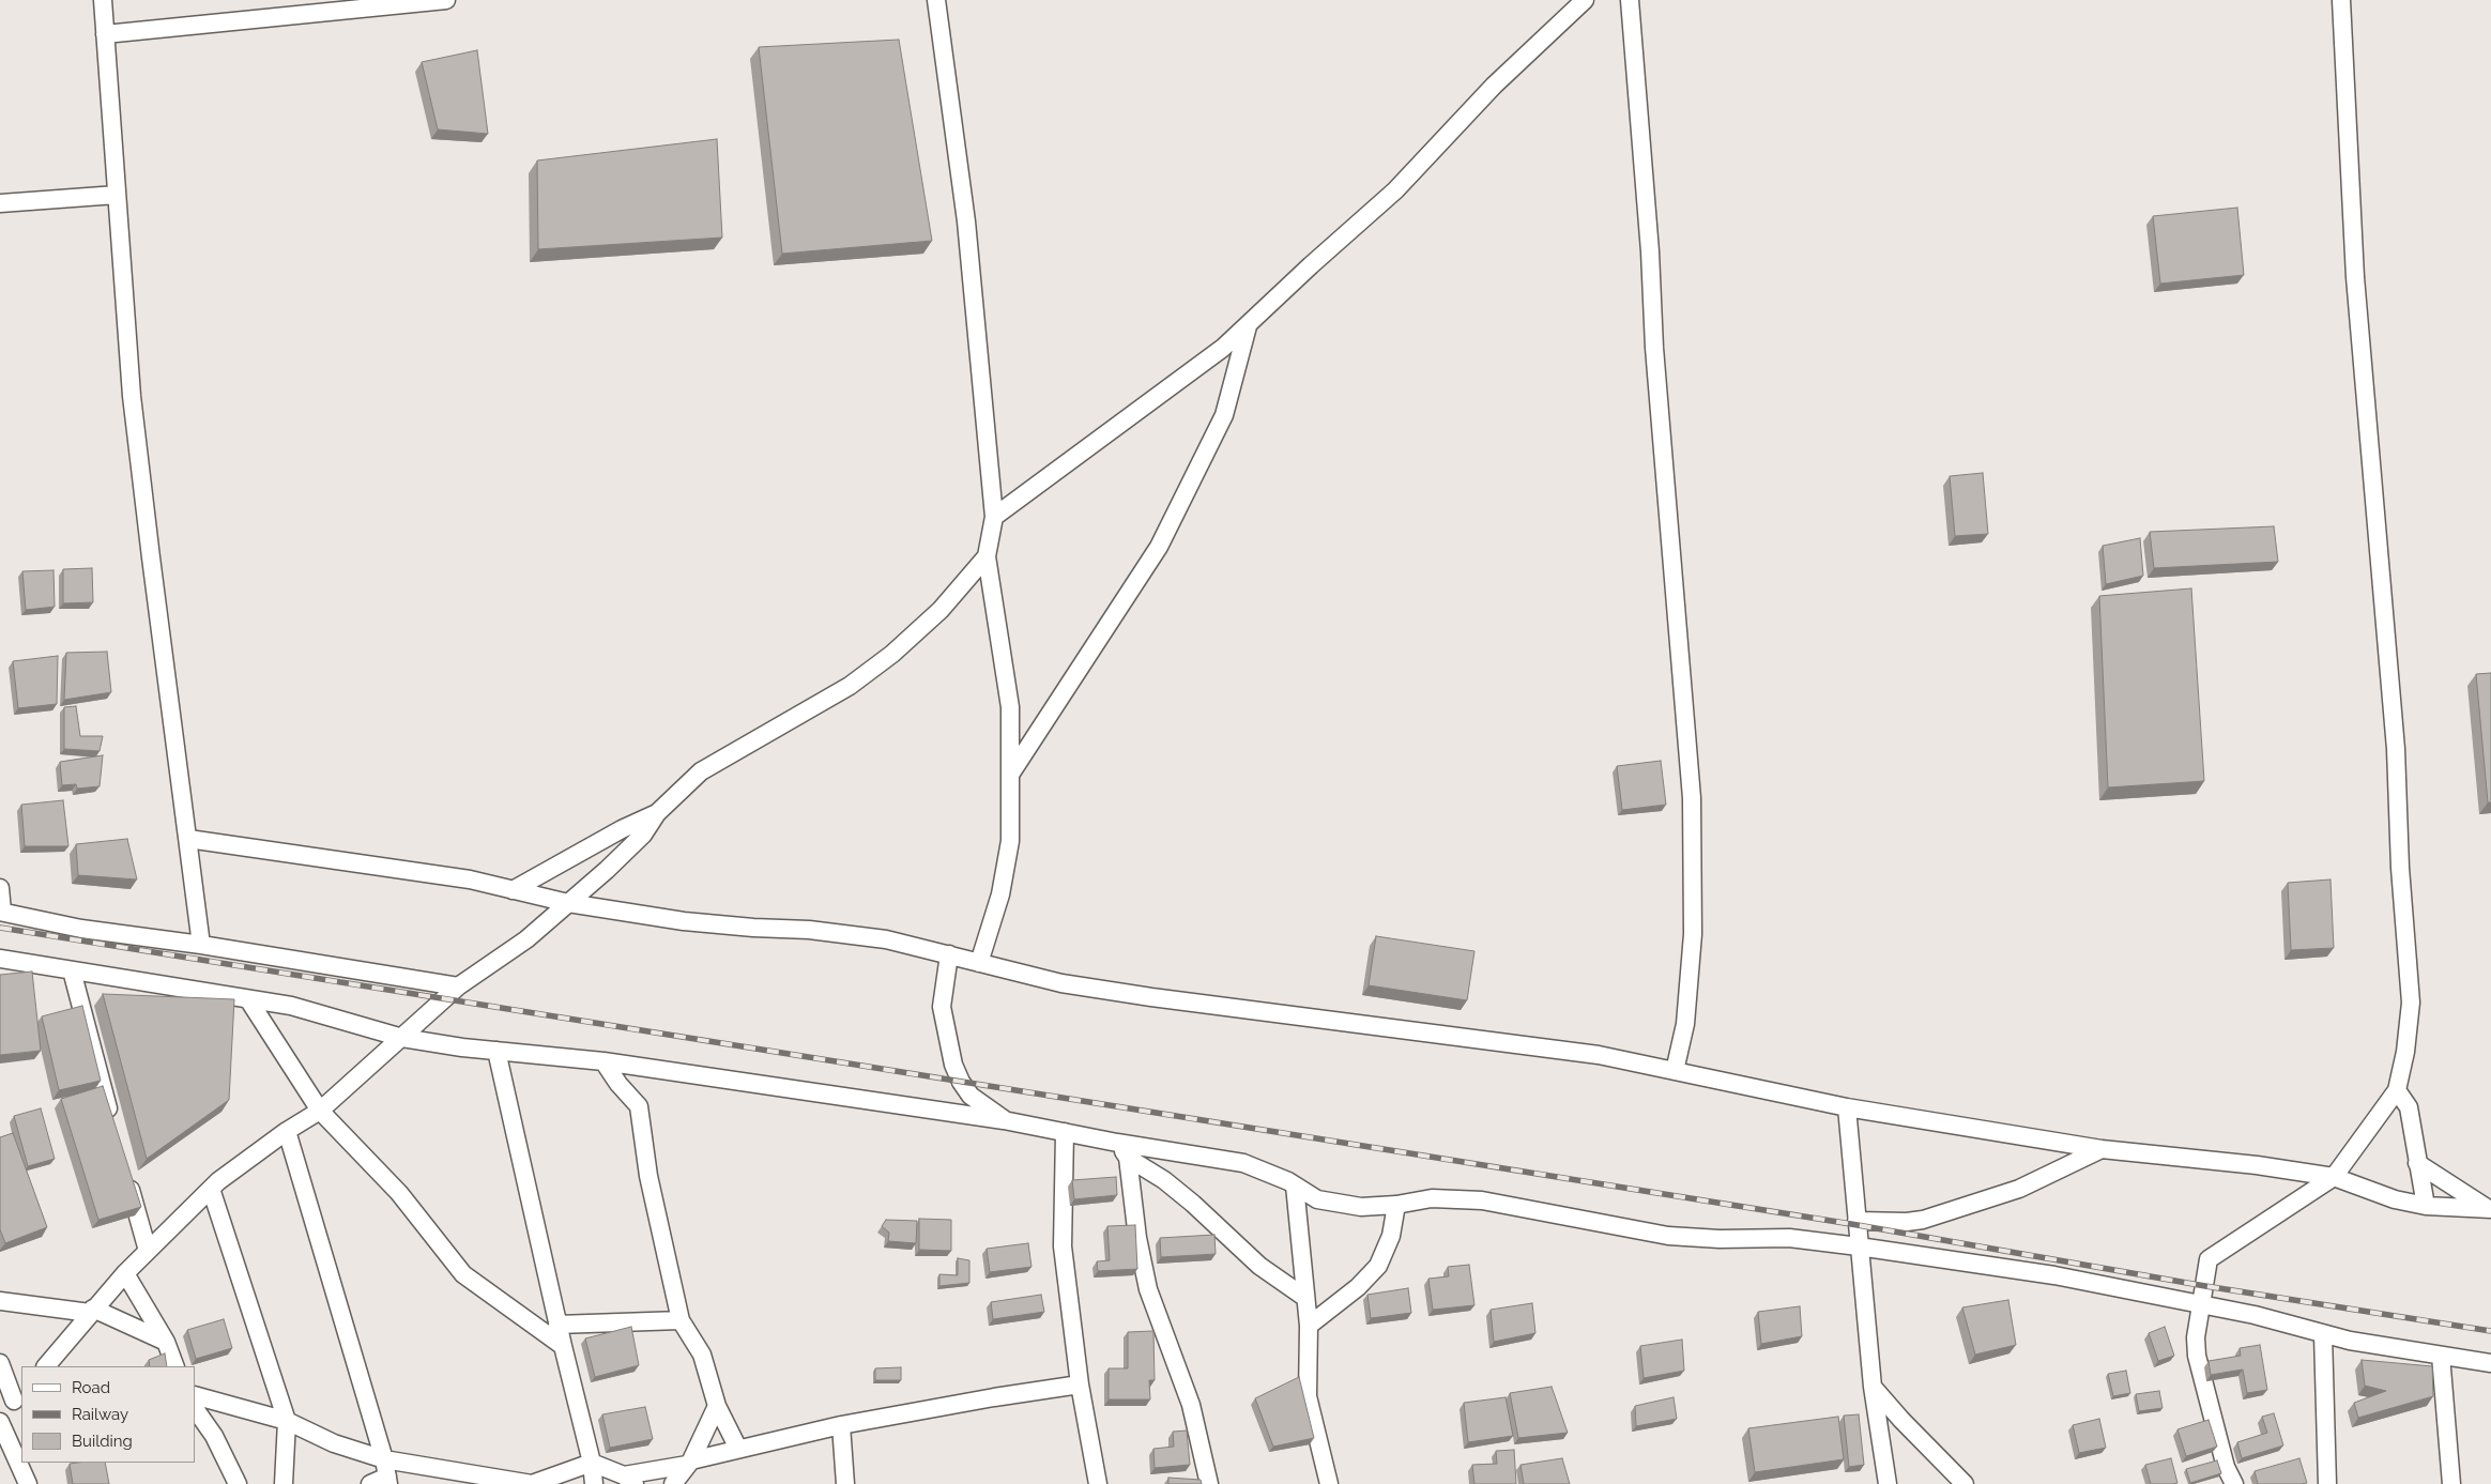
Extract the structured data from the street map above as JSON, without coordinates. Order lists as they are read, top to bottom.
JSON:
{
  "legend": ["Road", "Railway", "Building"]
}
